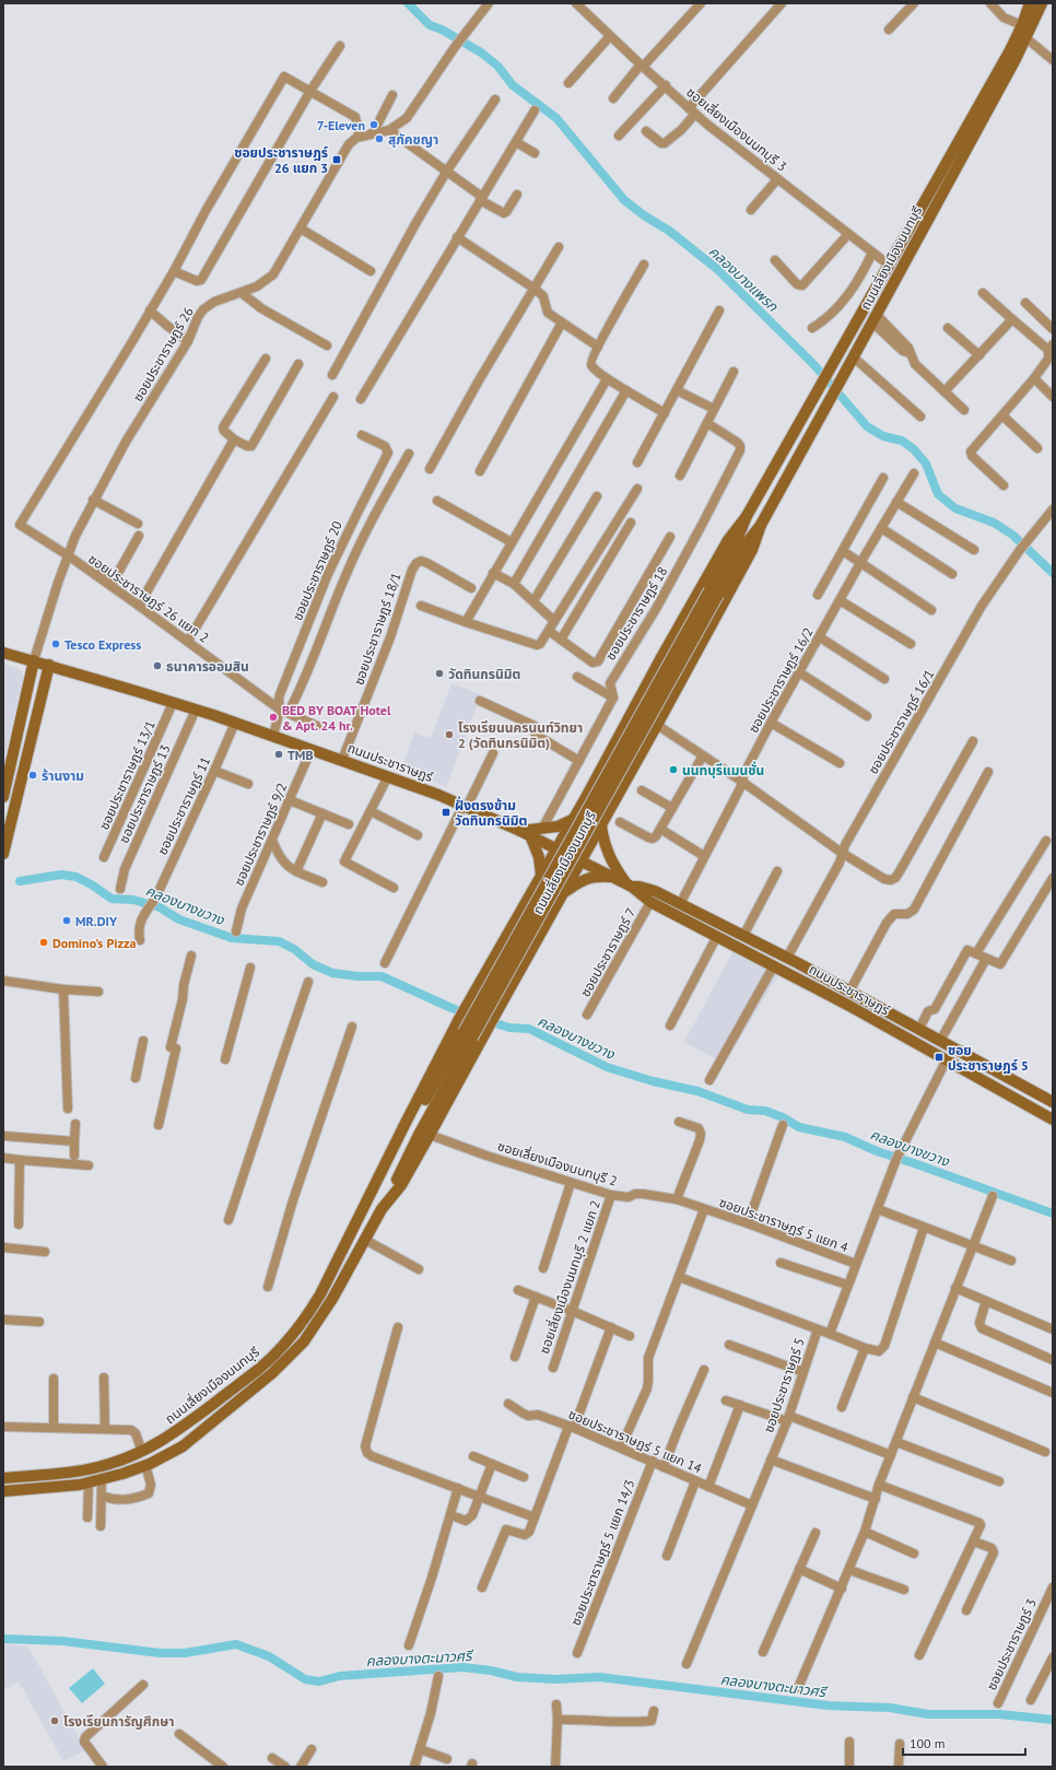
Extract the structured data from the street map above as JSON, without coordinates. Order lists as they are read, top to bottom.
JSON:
{
  "streets": {
    "main road": ["ถนนเลี่ยงเมืองนนทบุรี", "ถนนประชาราษฎร์"],
    "street": [
      "ซอยเลี่ยงเมืองนนทบุรี 3",
      "ซอยประชาราษฎร์ 26",
      "ซอยประชาราษฎร์ 20",
      "ซอยประชาราษฎร์ 26 แยก 2",
      "ซอยประชาราษฎร์ 18",
      "ซอยประชาราษฎร์ 18/1",
      "ซอยประชาราษฎร์ 16/2",
      "ซอยประชาราษฎร์ 16/1",
      "ซอยประชาราษฎร์ 13/1",
      "ซอยประชาราษฎร์ 13",
      "ซอยประชาราษฎร์ 11",
      "ซอยประชาราษฎร์ 9/2",
      "ซอยประชาราษฎร์ 7",
      "ซอยเลี่ยงเมืองนนทบุรี 2",
      "ซอยประชาราษฎร์ 5 แยก 4",
      "ซอยเลี่ยงเมืองนนทบุรี 2 แยก 2",
      "ซอยประชาราษฏร์ 5",
      "ซอยประชาราษฎร์ 5 แยก 14",
      "ซอยประชาราษฎร์ 5 แยก 14/3",
      "ซอยประชาราษฏร์ 3"
    ]
  },
  "crossings": [
    ["ซอยเลี่ยงเมืองนนทบุรี 3", "ถนนเลี่ยงเมืองนนทบุรี"],
    ["ถนนเลี่ยงเมืองนนทบุรี", "ถนนประชาราษฎร์"],
    ["ถนนเลี่ยงเมืองนนทบุรี", "ซอยเลี่ยงเมืองนนทบุรี 2"],
    ["ซอยประชาราษฎร์ 26", "ซอยประชาราษฎร์ 26 แยก 2"],
    ["ซอยประชาราษฎร์ 26", "ถนนประชาราษฎร์"],
    ["ซอยประชาราษฎร์ 20", "ซอยประชาราษฎร์ 26 แยก 2"],
    ["ซอยประชาราษฎร์ 20", "ถนนประชาราษฎร์"],
    ["ซอยประชาราษฎร์ 18/1", "ถนนประชาราษฎร์"],
    ["ซอยประชาราษฎร์ 16/2", "ถนนประชาราษฎร์"],
    ["ซอยประชาราษฎร์ 16/1", "ถนนประชาราษฎร์"],
    ["ถนนประชาราษฎร์", "ซอยประชาราษฎร์ 13/1"],
    ["ถนนประชาราษฎร์", "ซอยประชาราษฎร์ 13"],
    ["ถนนประชาราษฎร์", "ซอยประชาราษฎร์ 11"],
    ["ถนนประชาราษฎร์", "ซอยประชาราษฎร์ 9/2"],
    ["ถนนประชาราษฎร์", "ซอยประชาราษฎร์ 7"],
    ["ซอยเลี่ยงเมืองนนทบุรี 2", "ซอยประชาราษฎร์ 5 แยก 4"],
    ["ซอยเลี่ยงเมืองนนทบุรี 2", "ซอยเลี่ยงเมืองนนทบุรี 2 แยก 2"],
    ["ซอยประชาราษฏร์ 5", "ซอยประชาราษฎร์ 5 แยก 14"],
    ["ซอยประชาราษฎร์ 5 แยก 14", "ซอยประชาราษฎร์ 5 แยก 14/3"]
  ],
  "water": ["คลองบางแพรก", "คลองบางขวาง", "คลองบางตะนาวศรี"],
  "places": {
    "other": [
      "7-Eleven",
      "สุภัคชญา",
      "Tesco Express",
      "ธนาคารออมสิน",
      "วัดทินกรนิมิต",
      "BED BY BOAT Hotel & Apt. 24 hr.",
      "โรงเรียนนครนนท์วิทยา 2 (วัดทินกรนิมิต)",
      "TMB",
      "นนทบุรีแมนชั่น",
      "ร้านงาม",
      "MR.DIY",
      "Domino's Pizza",
      "โรงเรียนการัญศึกษา"
    ],
    "transit": ["ซอยประชาราษฎร์ 26 แยก 3", "ฝั่งตรงข้าม วัดทินกรนิมิต", "ซอย ประชาราษฎร์ 5"]
  },
  "scale_bar": "100 m"
}
